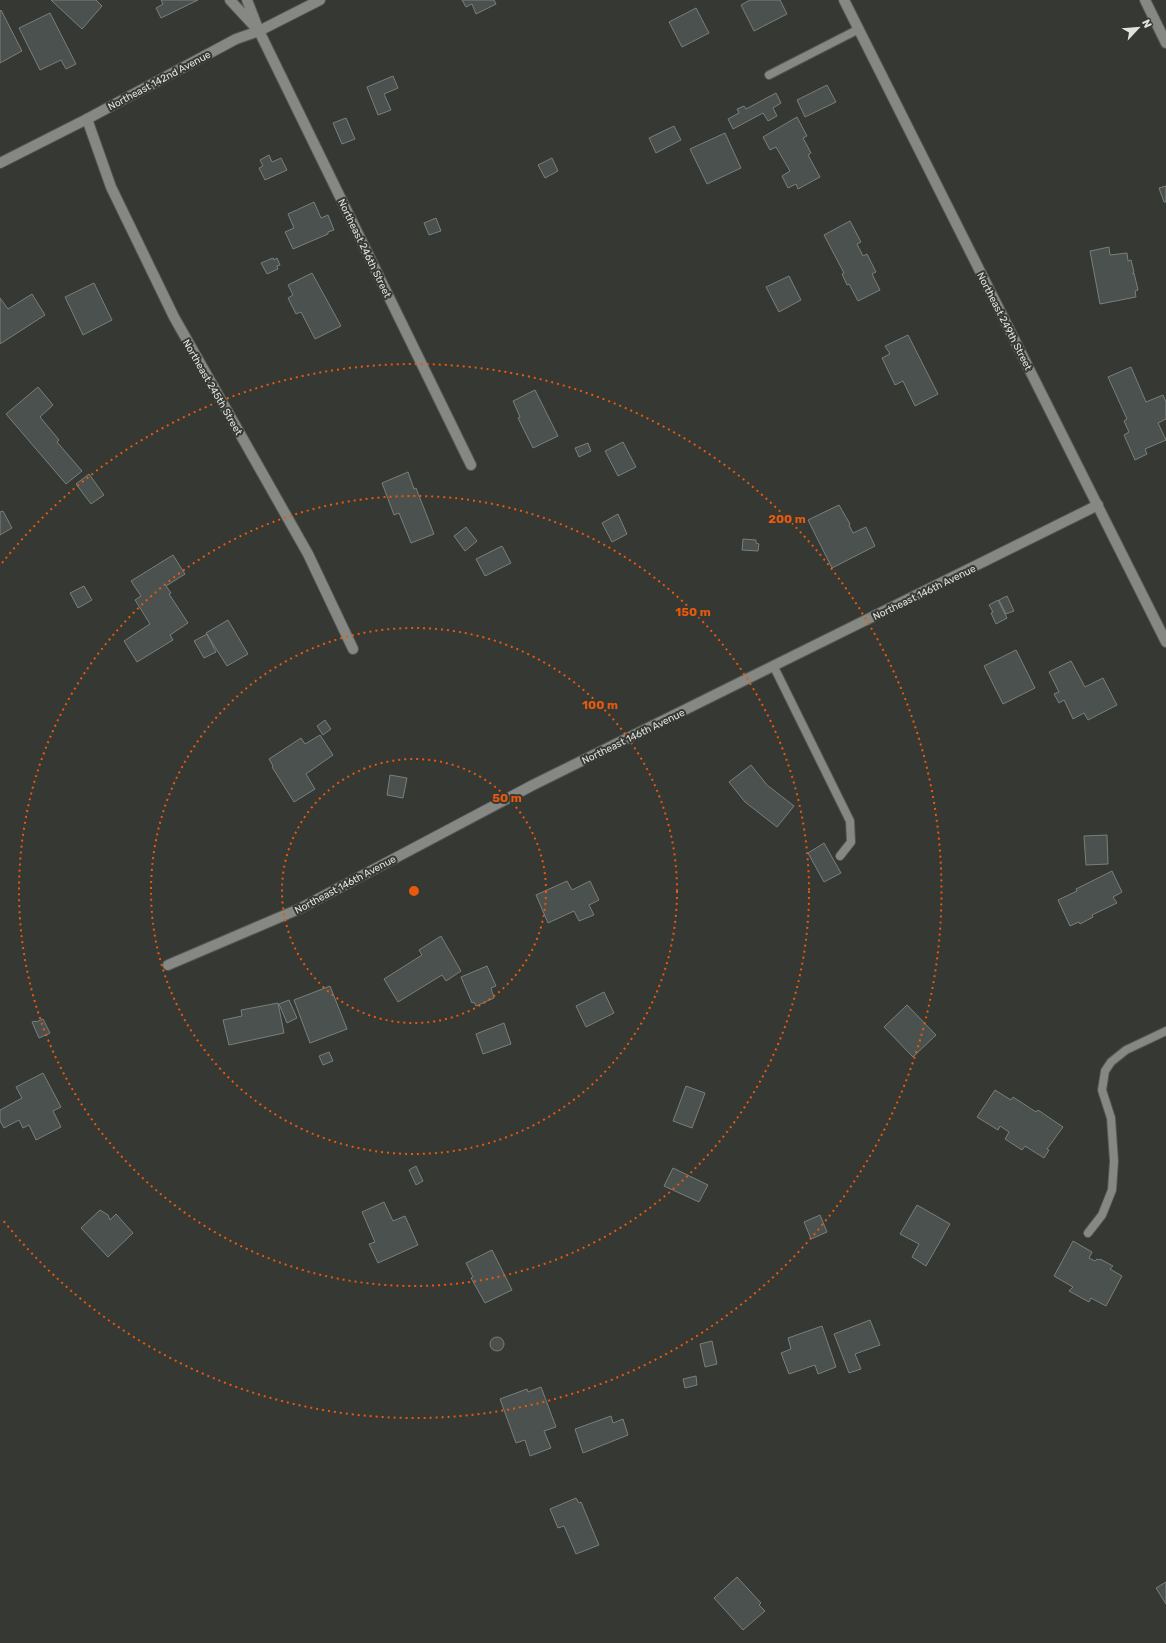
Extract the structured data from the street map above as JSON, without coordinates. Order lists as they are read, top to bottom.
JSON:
{
  "streets": {
    "street": [
      "Northeast 142nd Avenue",
      "Northeast 246th Street",
      "Northeast 249th Street",
      "Northeast 245th Street",
      "Northeast 146th Avenue"
    ]
  },
  "crossings": [
    ["Northeast 142nd Avenue", "Northeast 246th Street"],
    ["Northeast 142nd Avenue", "Northeast 245th Street"],
    ["Northeast 249th Street", "Northeast 146th Avenue"]
  ],
  "north": "top right",
  "rings": [
    "200 m",
    "150 m",
    "100 m",
    "50 m"
  ]
}
